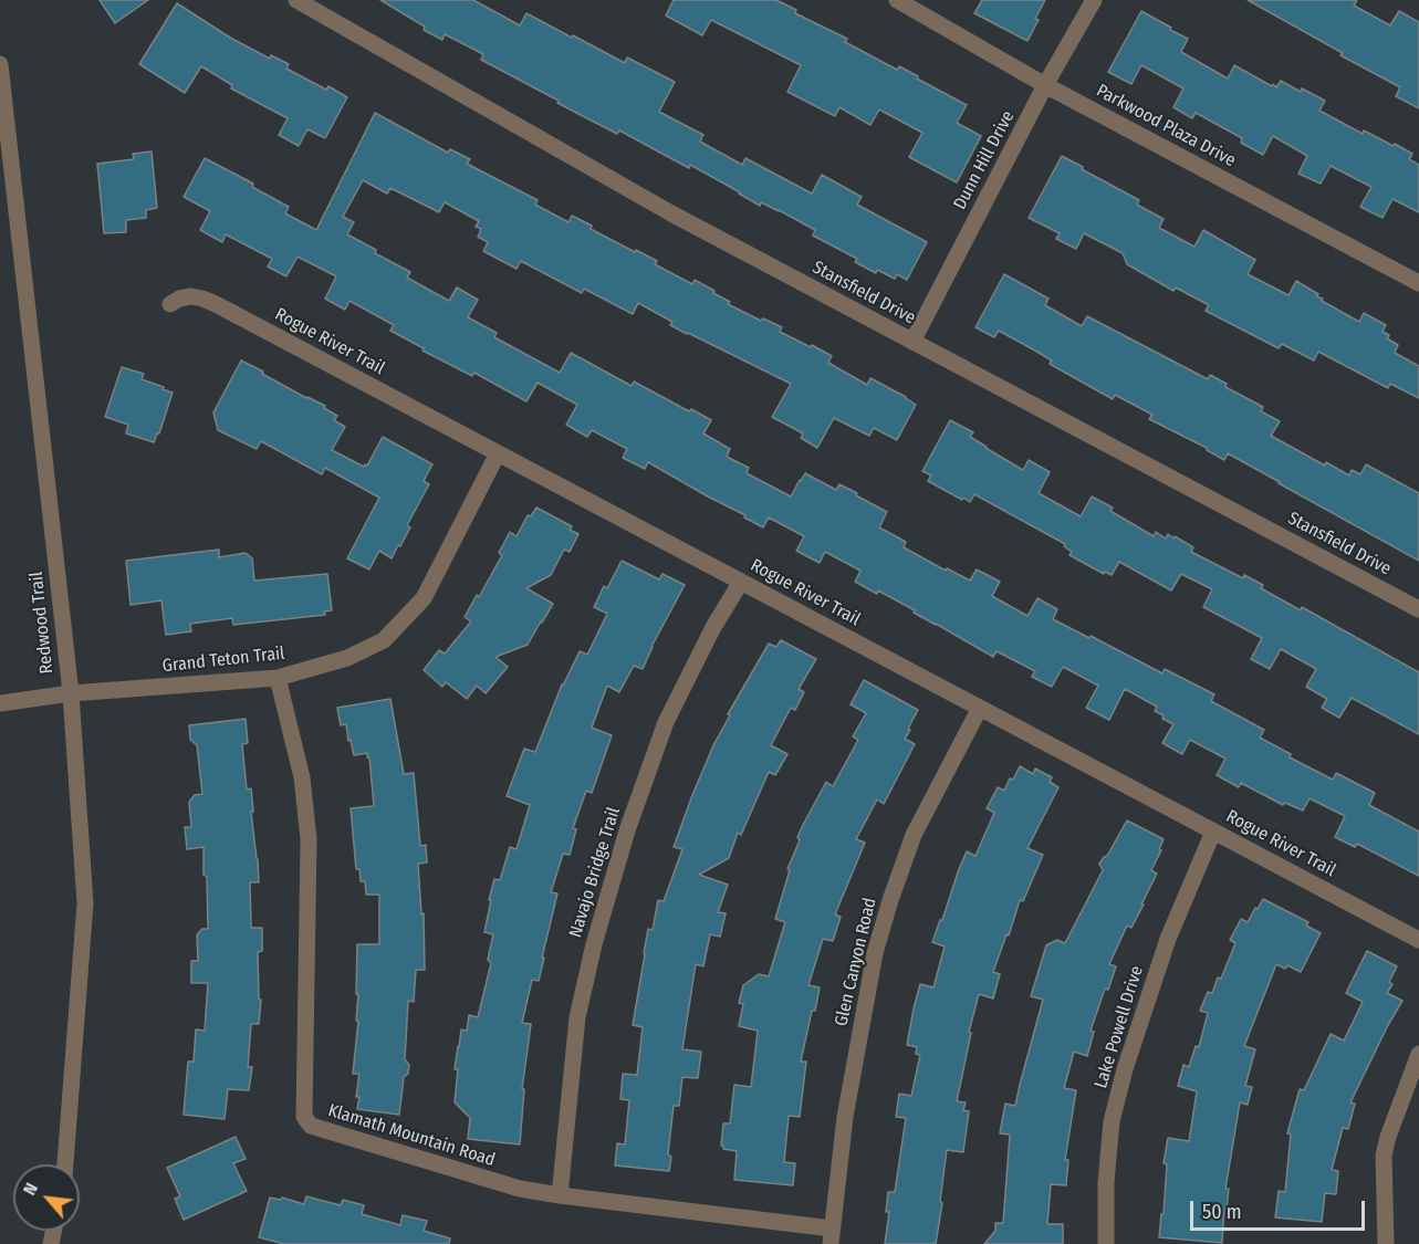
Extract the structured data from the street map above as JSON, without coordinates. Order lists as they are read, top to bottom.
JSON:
{
  "streets": {
    "street": [
      "Parkwood Plaza Drive",
      "Dunn Hill Drive",
      "Stansfield Drive",
      "Rogue River Trail",
      "Redwood Trail",
      "Grand Teton Trail",
      "Navajo Bridge Trail",
      "Glen Canyon Road",
      "Lake Powell Drive",
      "Klamath Mountain Road"
    ]
  },
  "crossings": [
    ["Parkwood Plaza Drive", "Dunn Hill Drive"],
    ["Dunn Hill Drive", "Stansfield Drive"],
    ["Rogue River Trail", "Grand Teton Trail"],
    ["Rogue River Trail", "Navajo Bridge Trail"],
    ["Rogue River Trail", "Glen Canyon Road"],
    ["Rogue River Trail", "Lake Powell Drive"],
    ["Redwood Trail", "Grand Teton Trail"],
    ["Grand Teton Trail", "Klamath Mountain Road"],
    ["Navajo Bridge Trail", "Klamath Mountain Road"],
    ["Glen Canyon Road", "Klamath Mountain Road"]
  ],
  "scale_bar": "50 m",
  "north": "top left"
}
